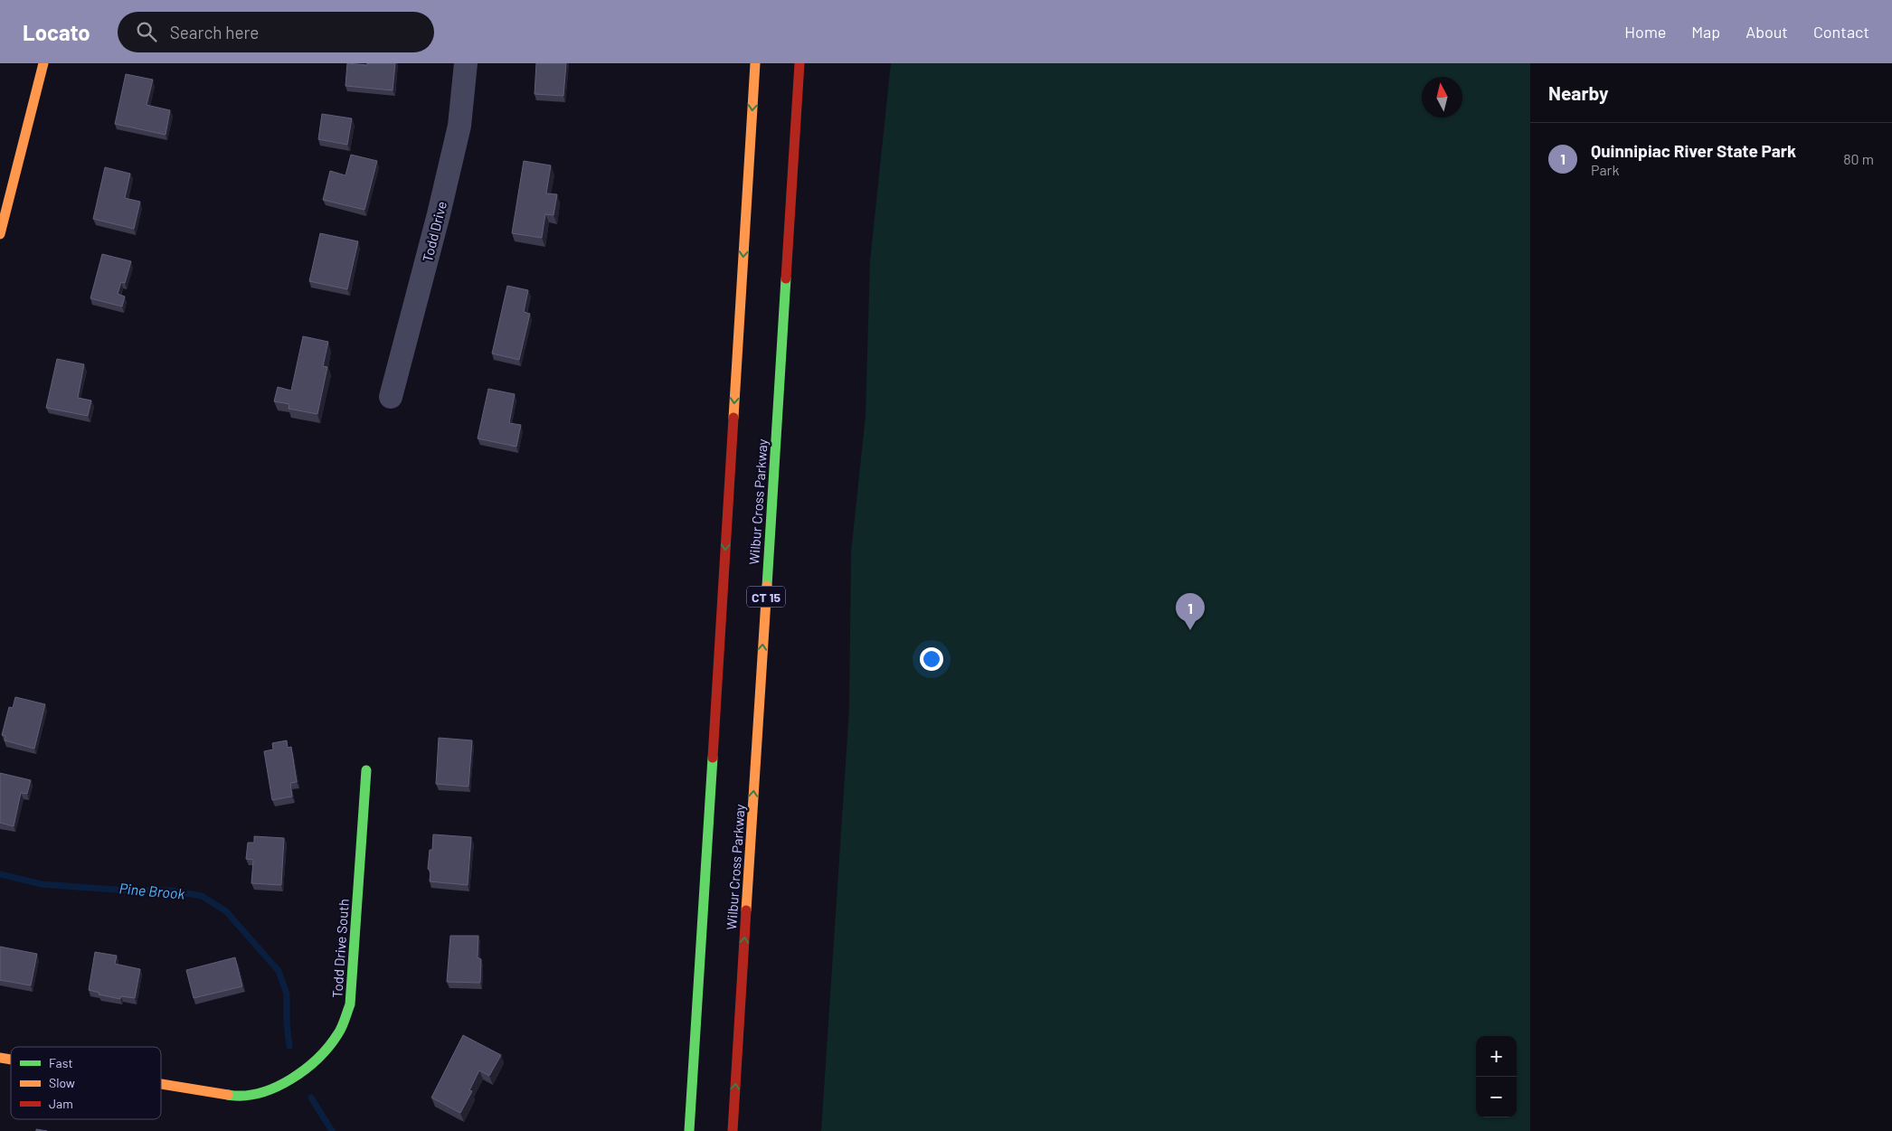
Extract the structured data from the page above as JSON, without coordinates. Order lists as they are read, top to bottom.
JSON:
{
  "streets": {
    "main road": ["Wilbur Cross Parkway", "CT 15", "Todd Drive South"],
    "street": ["Todd Drive"]
  },
  "water": ["Pine Brook"],
  "legend": ["Fast", "Slow", "Jam"],
  "north": "top",
  "page": {
    "header": "Locato",
    "search": "Search here",
    "nav": [
      "Home",
      "Map",
      "About",
      "Contact"
    ],
    "heading": "Nearby",
    "list": [
      {
        "mark": "1",
        "name": "Quinnipiac River State Park",
        "note": "Park",
        "value": "80 m"
      }
    ],
    "pins": "1",
    "map_buttons": ["+", "−"]
  }
}
